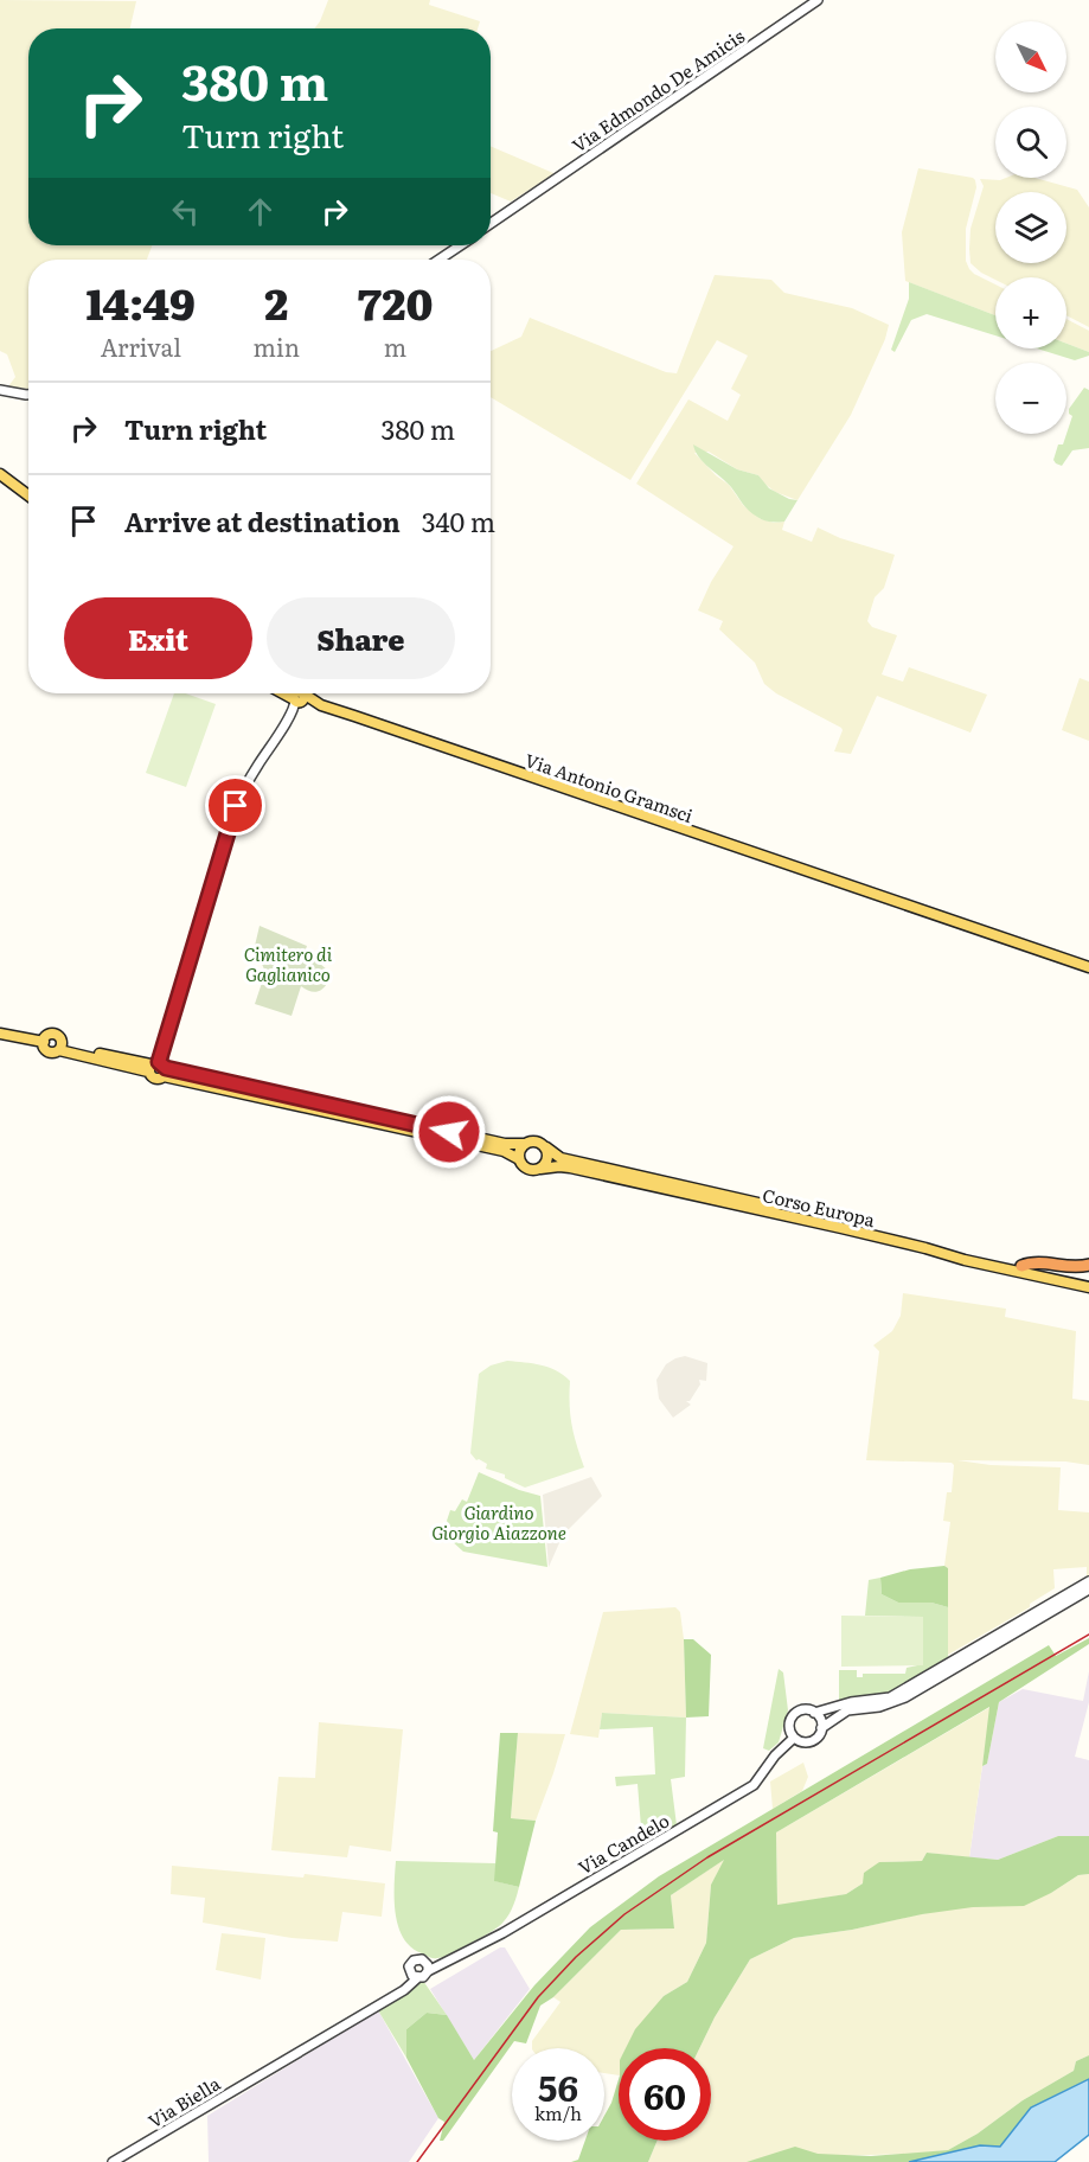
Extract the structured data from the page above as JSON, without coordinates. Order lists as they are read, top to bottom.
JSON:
{
  "streets": {
    "main road": ["Via Antonio Gramsci", "Corso Europa"],
    "street": ["Via Edmondo De Amicis", "Via Candelo", "Via Biella"]
  },
  "parks": ["Cimitero di Gaglianico", "Giardino Giorgio Aiazzone"],
  "north": "bottom right",
  "page": {
    "map_buttons": ["+", "−"],
    "turn": ["380 m", "Turn right"],
    "eta": [
      "14:49",
      "Arrival",
      "2",
      "min",
      "720",
      "m"
    ],
    "list": [
      {
        "name": "Turn right",
        "value": "380 m"
      },
      {
        "name": "Arrive at destination",
        "value": "340 m"
      }
    ],
    "buttons": ["Exit", "Share"],
    "speed": "56 km/h",
    "limit": "60"
  }
}
